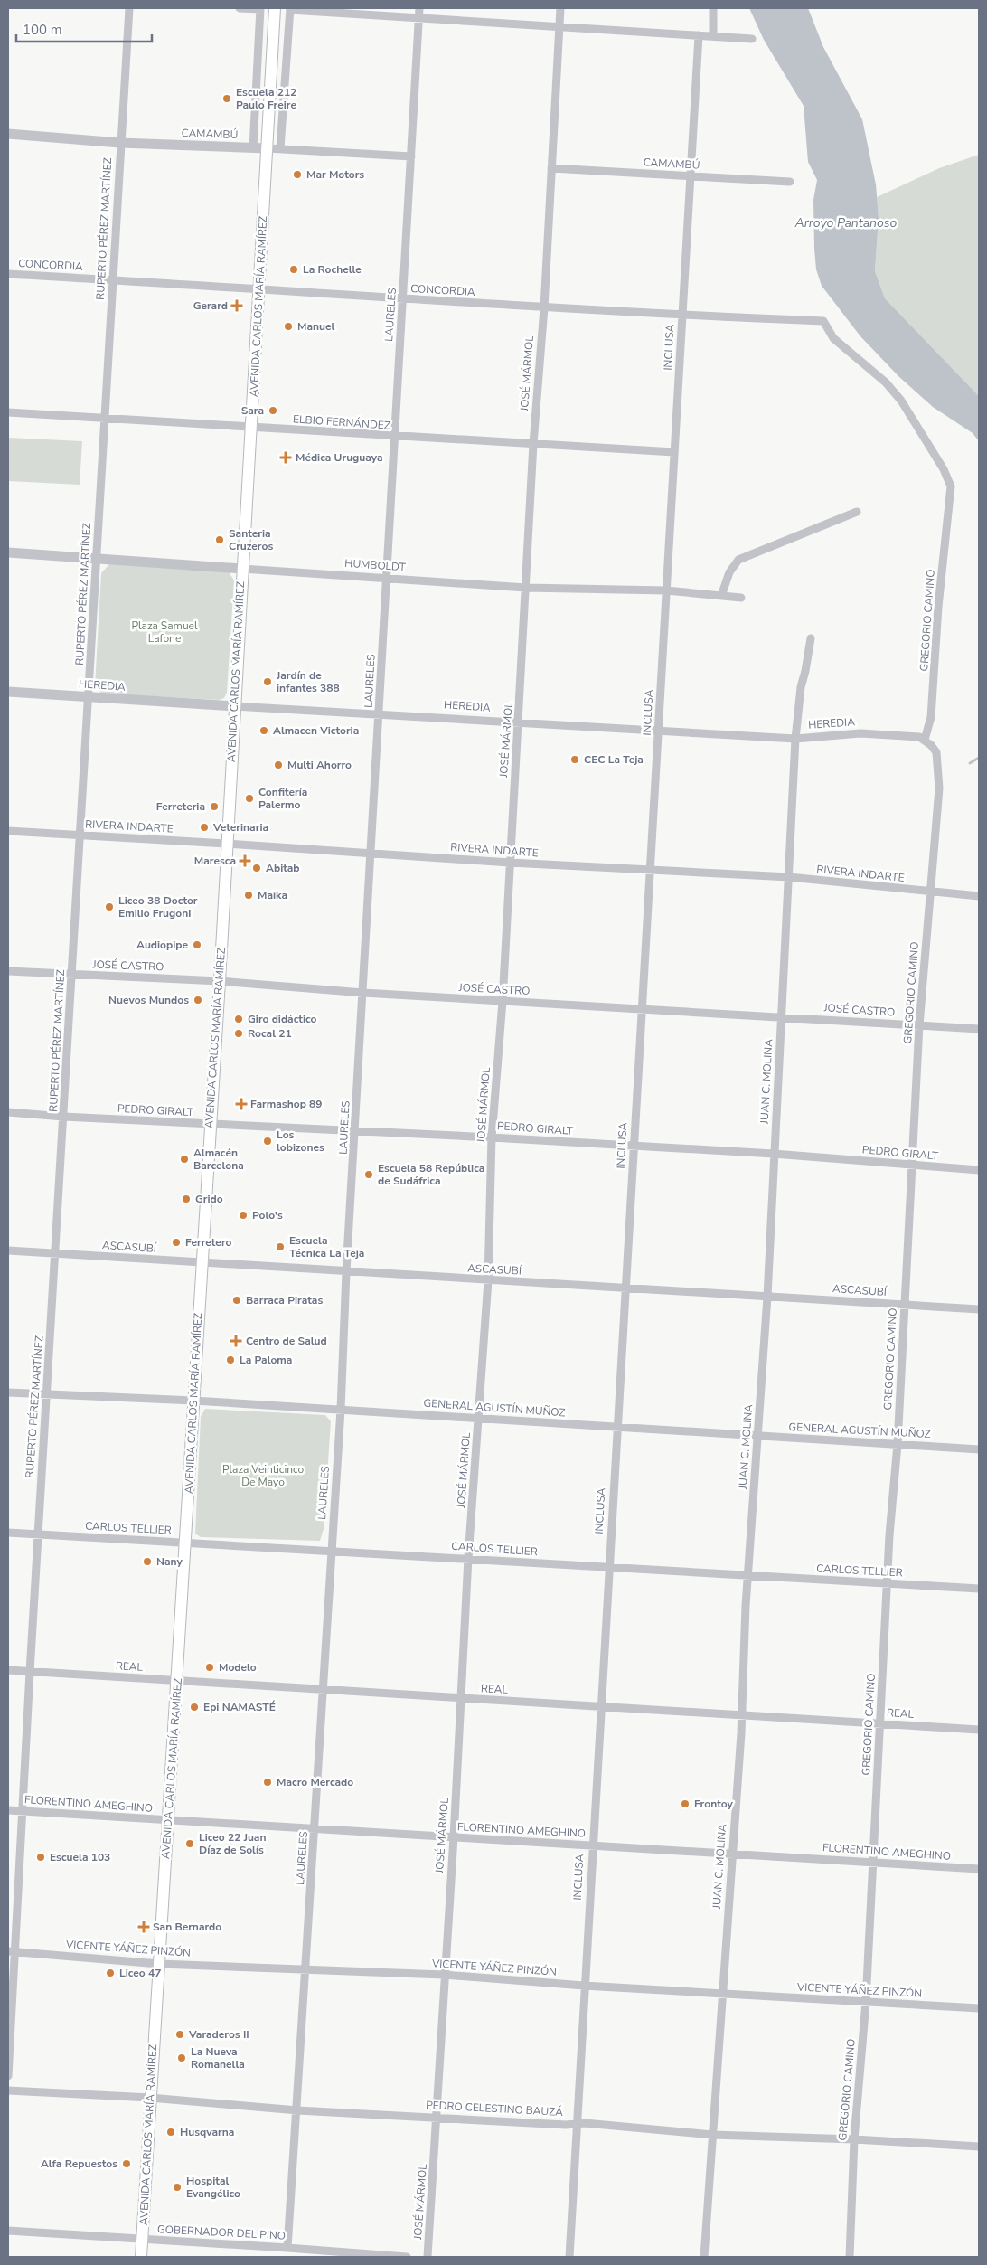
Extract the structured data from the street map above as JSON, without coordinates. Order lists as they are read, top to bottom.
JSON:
{
  "streets": {
    "main road": ["AVENIDA CARLOS MARÍA RAMÍREZ"],
    "street": [
      "CAMAMBÚ",
      "RUPERTO PÉREZ MARTÍNEZ",
      "CONCORDIA",
      "LAURELES",
      "INCLUSA",
      "JOSÉ MÁRMOL",
      "ELBIO FERNÁNDEZ",
      "HUMBOLDT",
      "GREGORIO CAMINO",
      "HEREDIA",
      "RIVERA INDARTE",
      "JOSÉ CASTRO",
      "JUAN C. MOLINA",
      "PEDRO GIRALT",
      "ASCASUBÍ",
      "GENERAL AGUSTÍN MUÑOZ",
      "CARLOS TELLIER",
      "REAL",
      "FLORENTINO AMEGHINO",
      "VICENTE YÁÑEZ PINZÓN",
      "PEDRO CELESTINO BAUZÁ",
      "GOBERNADOR DEL PINO"
    ]
  },
  "crossings": [
    ["CAMAMBÚ", "RUPERTO PÉREZ MARTÍNEZ"],
    ["CAMAMBÚ", "AVENIDA CARLOS MARÍA RAMÍREZ"],
    ["CAMAMBÚ", "LAURELES"],
    ["CAMAMBÚ", "INCLUSA"],
    ["CAMAMBÚ", "JOSÉ MÁRMOL"],
    ["RUPERTO PÉREZ MARTÍNEZ", "CONCORDIA"],
    ["RUPERTO PÉREZ MARTÍNEZ", "ELBIO FERNÁNDEZ"],
    ["RUPERTO PÉREZ MARTÍNEZ", "HUMBOLDT"],
    ["RUPERTO PÉREZ MARTÍNEZ", "HEREDIA"],
    ["RUPERTO PÉREZ MARTÍNEZ", "RIVERA INDARTE"],
    ["RUPERTO PÉREZ MARTÍNEZ", "JOSÉ CASTRO"],
    ["RUPERTO PÉREZ MARTÍNEZ", "PEDRO GIRALT"],
    ["RUPERTO PÉREZ MARTÍNEZ", "ASCASUBÍ"],
    ["RUPERTO PÉREZ MARTÍNEZ", "GENERAL AGUSTÍN MUÑOZ"],
    ["RUPERTO PÉREZ MARTÍNEZ", "CARLOS TELLIER"],
    ["RUPERTO PÉREZ MARTÍNEZ", "REAL"],
    ["RUPERTO PÉREZ MARTÍNEZ", "FLORENTINO AMEGHINO"],
    ["RUPERTO PÉREZ MARTÍNEZ", "VICENTE YÁÑEZ PINZÓN"],
    ["CONCORDIA", "AVENIDA CARLOS MARÍA RAMÍREZ"],
    ["CONCORDIA", "LAURELES"],
    ["CONCORDIA", "INCLUSA"],
    ["CONCORDIA", "JOSÉ MÁRMOL"],
    ["CONCORDIA", "GREGORIO CAMINO"],
    ["AVENIDA CARLOS MARÍA RAMÍREZ", "ELBIO FERNÁNDEZ"],
    ["AVENIDA CARLOS MARÍA RAMÍREZ", "HUMBOLDT"],
    ["AVENIDA CARLOS MARÍA RAMÍREZ", "HEREDIA"],
    ["AVENIDA CARLOS MARÍA RAMÍREZ", "RIVERA INDARTE"],
    ["AVENIDA CARLOS MARÍA RAMÍREZ", "JOSÉ CASTRO"],
    ["AVENIDA CARLOS MARÍA RAMÍREZ", "PEDRO GIRALT"],
    ["AVENIDA CARLOS MARÍA RAMÍREZ", "ASCASUBÍ"],
    ["AVENIDA CARLOS MARÍA RAMÍREZ", "GENERAL AGUSTÍN MUÑOZ"],
    ["AVENIDA CARLOS MARÍA RAMÍREZ", "CARLOS TELLIER"],
    ["AVENIDA CARLOS MARÍA RAMÍREZ", "REAL"],
    ["AVENIDA CARLOS MARÍA RAMÍREZ", "FLORENTINO AMEGHINO"],
    ["AVENIDA CARLOS MARÍA RAMÍREZ", "VICENTE YÁÑEZ PINZÓN"],
    ["AVENIDA CARLOS MARÍA RAMÍREZ", "PEDRO CELESTINO BAUZÁ"],
    ["AVENIDA CARLOS MARÍA RAMÍREZ", "GOBERNADOR DEL PINO"],
    ["LAURELES", "ELBIO FERNÁNDEZ"],
    ["LAURELES", "HUMBOLDT"],
    ["LAURELES", "HEREDIA"],
    ["LAURELES", "RIVERA INDARTE"],
    ["LAURELES", "JOSÉ CASTRO"],
    ["LAURELES", "PEDRO GIRALT"],
    ["LAURELES", "ASCASUBÍ"],
    ["LAURELES", "GENERAL AGUSTÍN MUÑOZ"],
    ["LAURELES", "CARLOS TELLIER"],
    ["LAURELES", "REAL"],
    ["LAURELES", "FLORENTINO AMEGHINO"],
    ["LAURELES", "VICENTE YÁÑEZ PINZÓN"],
    ["LAURELES", "PEDRO CELESTINO BAUZÁ"],
    ["LAURELES", "GOBERNADOR DEL PINO"],
    ["INCLUSA", "ELBIO FERNÁNDEZ"],
    ["INCLUSA", "HUMBOLDT"],
    ["INCLUSA", "HEREDIA"],
    ["INCLUSA", "RIVERA INDARTE"],
    ["INCLUSA", "JOSÉ CASTRO"],
    ["INCLUSA", "PEDRO GIRALT"],
    ["INCLUSA", "ASCASUBÍ"],
    ["INCLUSA", "GENERAL AGUSTÍN MUÑOZ"],
    ["INCLUSA", "CARLOS TELLIER"],
    ["INCLUSA", "REAL"],
    ["INCLUSA", "FLORENTINO AMEGHINO"],
    ["INCLUSA", "VICENTE YÁÑEZ PINZÓN"],
    ["INCLUSA", "PEDRO CELESTINO BAUZÁ"],
    ["JOSÉ MÁRMOL", "ELBIO FERNÁNDEZ"],
    ["JOSÉ MÁRMOL", "HUMBOLDT"],
    ["JOSÉ MÁRMOL", "HEREDIA"],
    ["JOSÉ MÁRMOL", "RIVERA INDARTE"],
    ["JOSÉ MÁRMOL", "JOSÉ CASTRO"],
    ["JOSÉ MÁRMOL", "PEDRO GIRALT"],
    ["JOSÉ MÁRMOL", "ASCASUBÍ"],
    ["JOSÉ MÁRMOL", "GENERAL AGUSTÍN MUÑOZ"],
    ["JOSÉ MÁRMOL", "CARLOS TELLIER"],
    ["JOSÉ MÁRMOL", "REAL"],
    ["JOSÉ MÁRMOL", "FLORENTINO AMEGHINO"],
    ["JOSÉ MÁRMOL", "VICENTE YÁÑEZ PINZÓN"],
    ["JOSÉ MÁRMOL", "PEDRO CELESTINO BAUZÁ"],
    ["GREGORIO CAMINO", "HEREDIA"],
    ["GREGORIO CAMINO", "RIVERA INDARTE"],
    ["GREGORIO CAMINO", "JOSÉ CASTRO"],
    ["GREGORIO CAMINO", "PEDRO GIRALT"],
    ["GREGORIO CAMINO", "ASCASUBÍ"],
    ["GREGORIO CAMINO", "GENERAL AGUSTÍN MUÑOZ"],
    ["GREGORIO CAMINO", "CARLOS TELLIER"],
    ["GREGORIO CAMINO", "REAL"],
    ["GREGORIO CAMINO", "FLORENTINO AMEGHINO"],
    ["GREGORIO CAMINO", "VICENTE YÁÑEZ PINZÓN"],
    ["GREGORIO CAMINO", "PEDRO CELESTINO BAUZÁ"],
    ["HEREDIA", "JUAN C. MOLINA"],
    ["RIVERA INDARTE", "JUAN C. MOLINA"],
    ["JOSÉ CASTRO", "JUAN C. MOLINA"],
    ["JUAN C. MOLINA", "PEDRO GIRALT"],
    ["JUAN C. MOLINA", "ASCASUBÍ"],
    ["JUAN C. MOLINA", "GENERAL AGUSTÍN MUÑOZ"],
    ["JUAN C. MOLINA", "CARLOS TELLIER"],
    ["JUAN C. MOLINA", "REAL"],
    ["JUAN C. MOLINA", "FLORENTINO AMEGHINO"],
    ["JUAN C. MOLINA", "VICENTE YÁÑEZ PINZÓN"],
    ["JUAN C. MOLINA", "PEDRO CELESTINO BAUZÁ"]
  ],
  "water": ["Arroyo Pantanoso"],
  "parks": ["Plaza Samuel Lafone", "Plaza Veinticinco De Mayo"],
  "places": {
    "other": [
      "Escuela 212 Paulo Freire",
      "Mar Motors",
      "La Rochelle",
      "Manuel",
      "Sara",
      "Santeria Cruzeros",
      "Jardín de infantes 388",
      "Almacen Victoria",
      "CEC La Teja",
      "Multi Ahorro",
      "Confitería Palermo",
      "Ferreteria",
      "Veterinaria",
      "Abitab",
      "Maika",
      "Liceo 38 Doctor Emilio Frugoni",
      "Audiopipe",
      "Nuevos Mundos",
      "Giro didáctico",
      "Rocal 21",
      "Los lobizones",
      "Almacén Barcelona",
      "Escuela 58 República de Sudáfrica",
      "Grido",
      "Polo's",
      "Ferretero",
      "Escuela Técnica La Teja",
      "Barraca Piratas",
      "La Paloma",
      "Nany",
      "Modelo",
      "Epi NAMASTÉ",
      "Macro Mercado",
      "Frontoy",
      "Liceo 22 Juan Díaz de Solís",
      "Escuela 103",
      "Liceo 47",
      "Varaderos II",
      "La Nueva Romanella",
      "Husqvarna",
      "Alfa Repuestos",
      "Hospital Evangélico"
    ],
    "health": [
      "Gerard",
      "Médica Uruguaya",
      "Maresca",
      "Farmashop 89",
      "Centro de Salud",
      "San Bernardo"
    ]
  },
  "scale_bar": "100 m"
}
